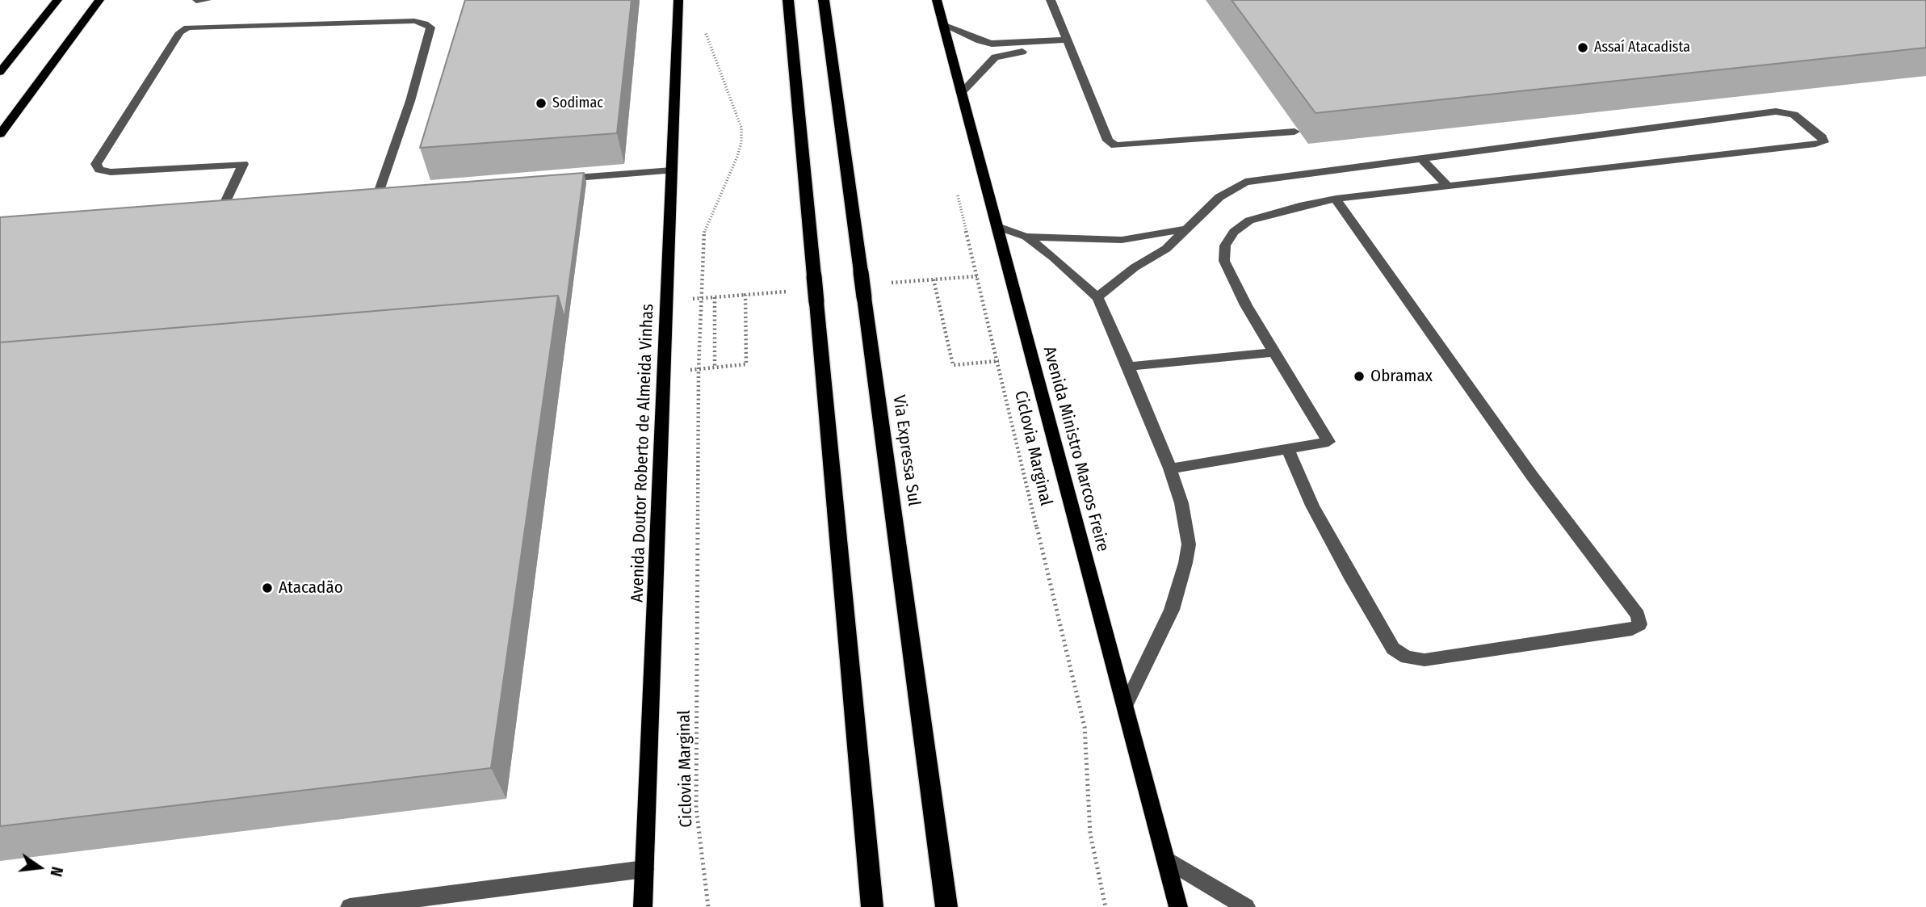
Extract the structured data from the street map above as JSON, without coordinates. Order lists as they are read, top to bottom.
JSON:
{
  "streets": {
    "highway": ["Via Expressa Sul"],
    "main road": ["Avenida Ministro Marcos Freire", "Avenida Doutor Roberto de Almeida Vinhas"],
    "path": ["Ciclovia Marginal"]
  },
  "places": [
    "Assaí Atacadista",
    "Sodimac",
    "Obramax",
    "Atacadão"
  ],
  "north": "right"
}
